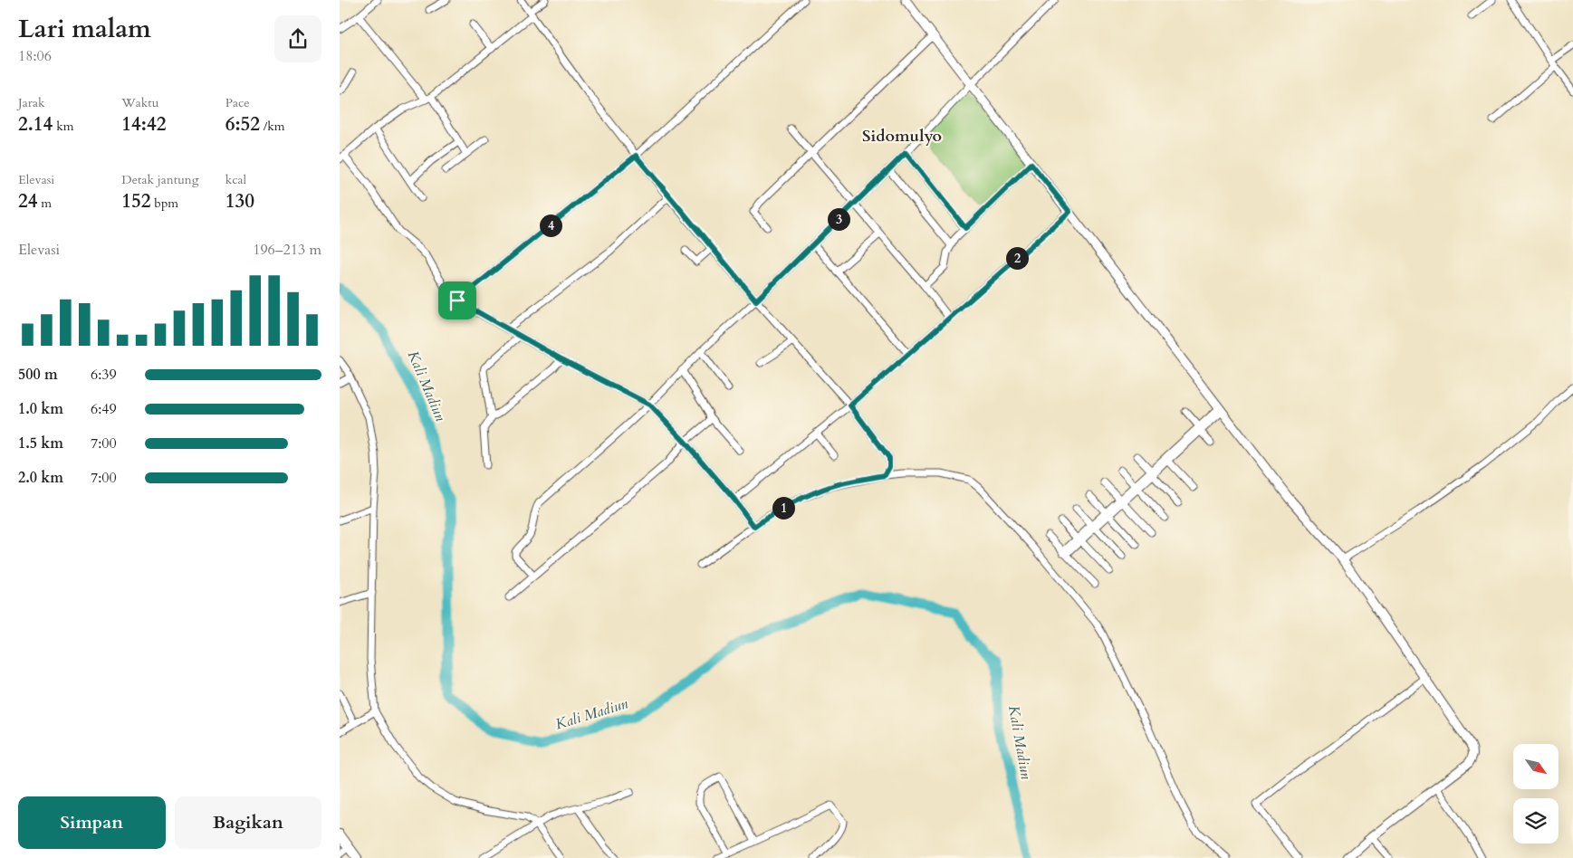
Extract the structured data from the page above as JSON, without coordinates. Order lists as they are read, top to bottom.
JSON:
{
  "districts": ["Sidomulyo"],
  "water": ["Kali Madiun"],
  "north": "bottom right",
  "page": {
    "heading": ["Lari malam", "18:06"],
    "stats": [
      ["Jarak", "2.14 km"],
      ["Waktu", "14:42"],
      ["Pace", "6:52 /km"],
      ["Elevasi", "24 m"],
      ["Detak jantung", "152 bpm"],
      ["kcal", "130"]
    ],
    "pins": [
      "3",
      "4",
      "2",
      "1"
    ],
    "chart": ["Elevasi", "196–213 m"],
    "list": [
      {
        "name": "500 m",
        "note": "6:39"
      },
      {
        "name": "1.0 km",
        "note": "6:49"
      },
      {
        "name": "1.5 km",
        "note": "7:00"
      },
      {
        "name": "2.0 km",
        "note": "7:00"
      }
    ],
    "buttons": ["Simpan", "Bagikan"]
  }
}
